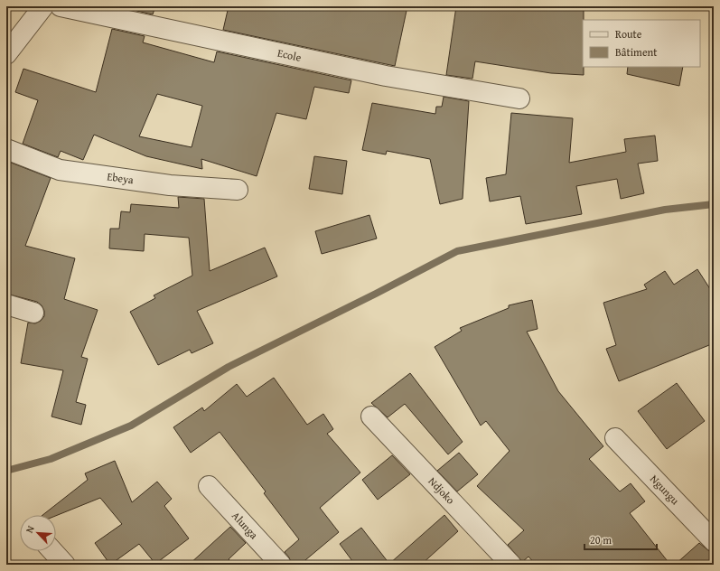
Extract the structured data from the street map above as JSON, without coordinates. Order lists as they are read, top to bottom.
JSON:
{
  "streets": {
    "street": [
      "Ecole",
      "Ebeya",
      "Ngungu",
      "Ndjoko",
      "Alunga"
    ]
  },
  "legend": ["Route", "Bâtiment"],
  "scale_bar": "20 m",
  "north": "top left"
}
